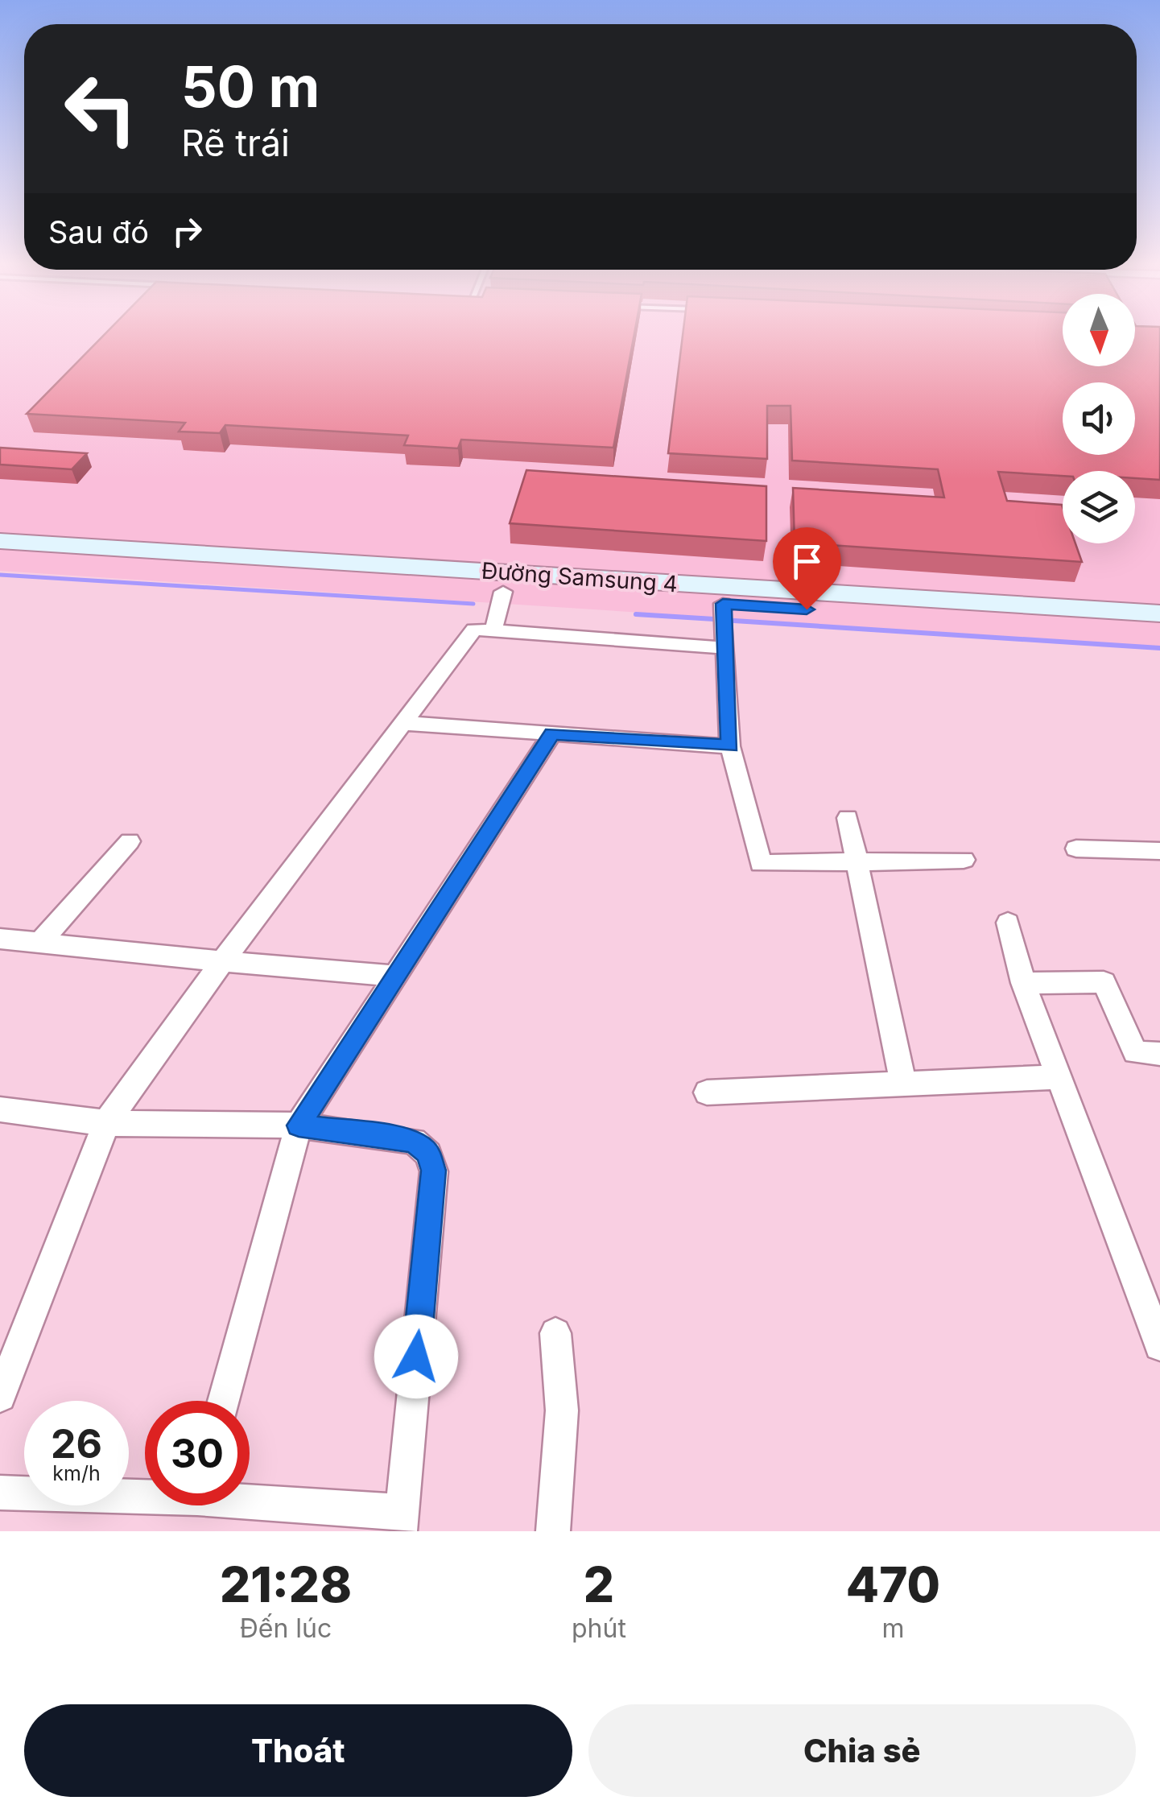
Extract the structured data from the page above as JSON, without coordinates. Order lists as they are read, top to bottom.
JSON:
{
  "streets": {
    "main road": ["Đường Samsung 4"]
  },
  "north": "bottom",
  "page": {
    "turn": ["50 m", "Rẽ trái"],
    "then": "Sau đó",
    "speed": "26 km/h",
    "limit": "30",
    "eta": [
      "21:28",
      "Đến lúc",
      "2",
      "phút",
      "470",
      "m"
    ],
    "buttons": ["Thoát", "Chia sẻ"]
  }
}
